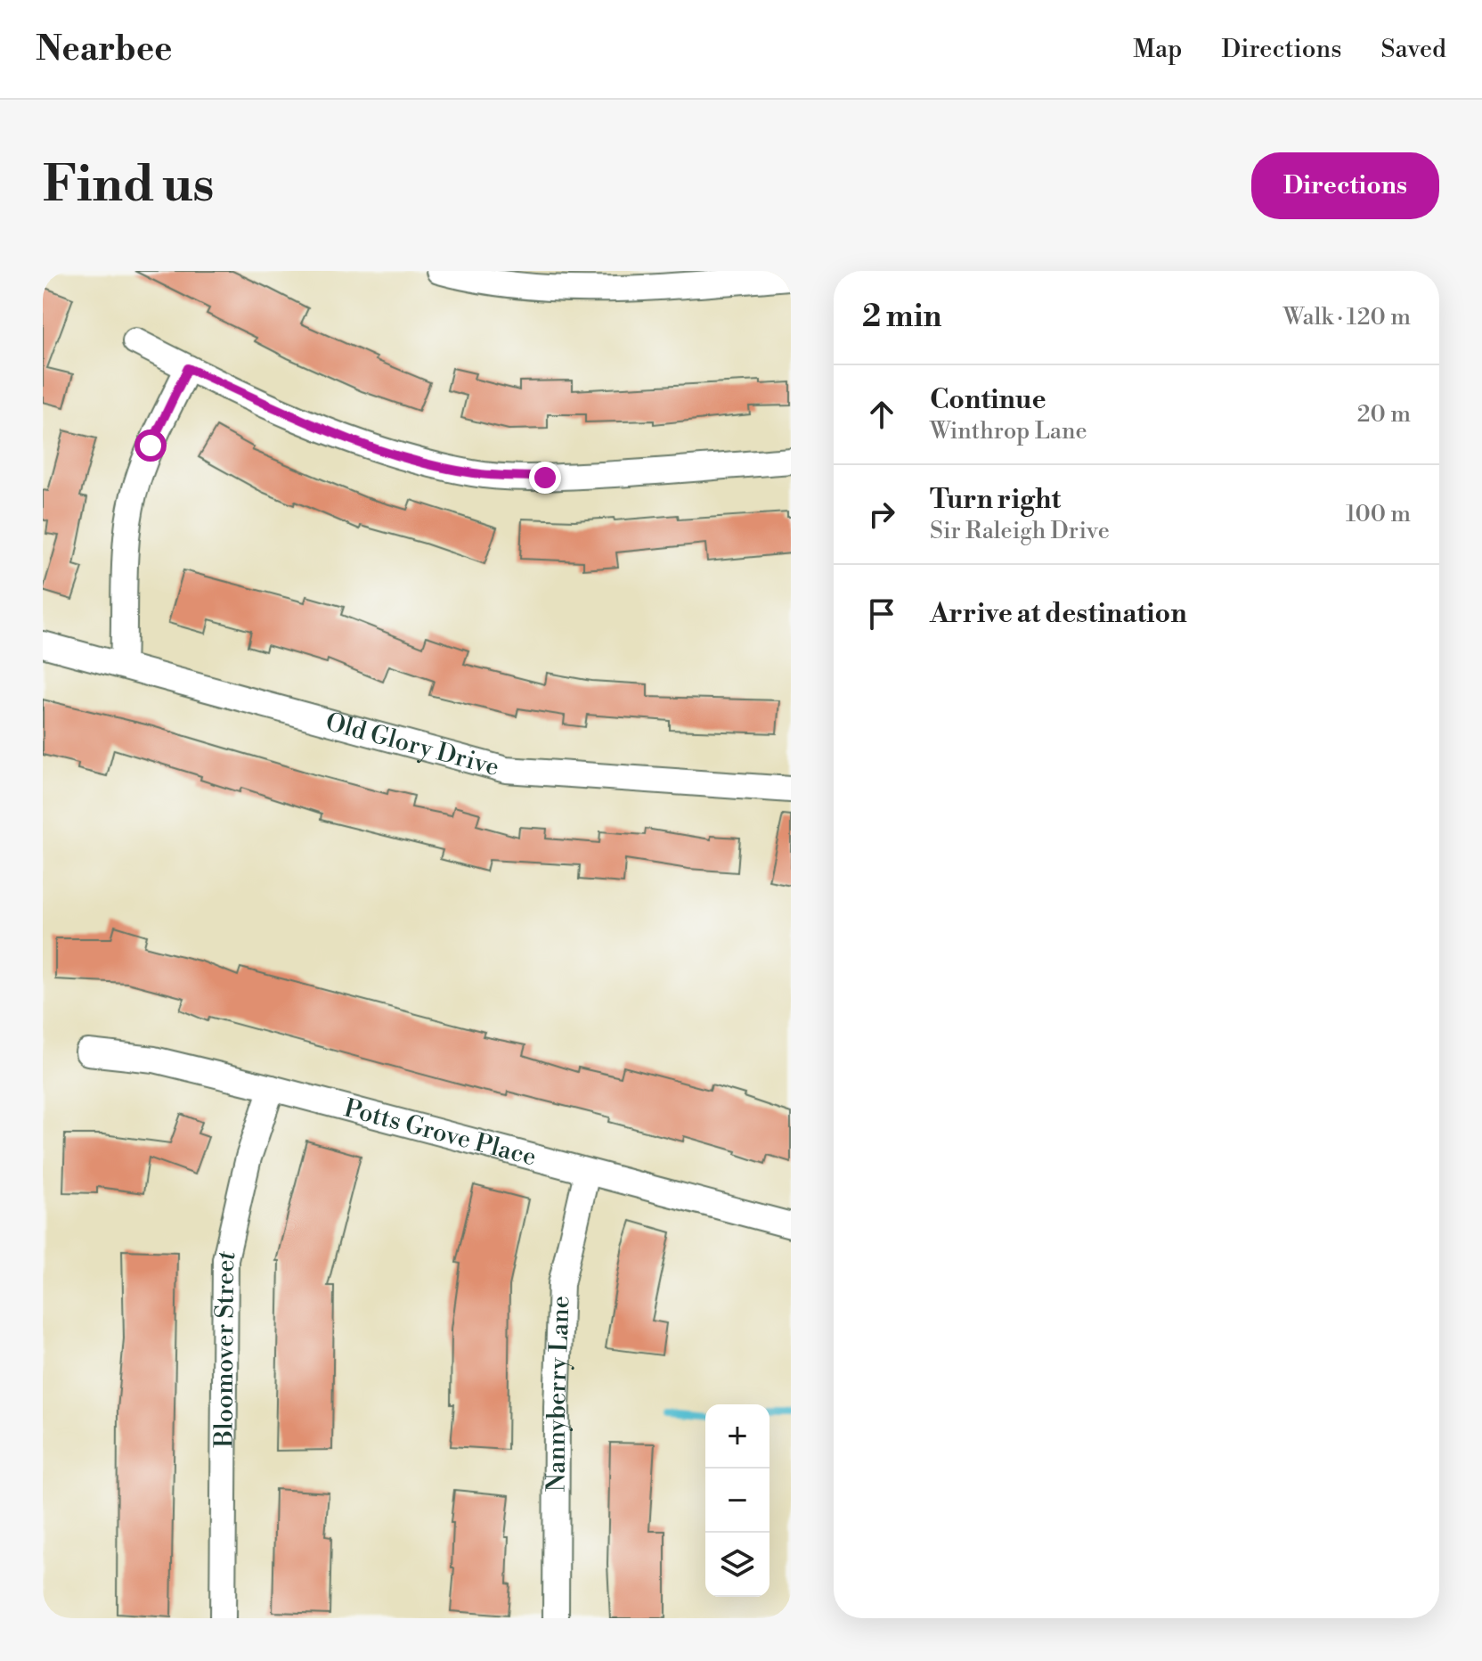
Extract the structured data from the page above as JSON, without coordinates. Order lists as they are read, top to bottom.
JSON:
{
  "streets": {
    "street": [
      "Old Glory Drive",
      "Potts Grove Place",
      "Bloomover Street",
      "Nannyberry Lane"
    ]
  },
  "crossings": [
    ["Potts Grove Place", "Bloomover Street"],
    ["Potts Grove Place", "Nannyberry Lane"]
  ],
  "page": {
    "header": "Nearbee",
    "nav": ["Map", "Directions", "Saved"],
    "buttons": "Directions",
    "title": "Find us",
    "heading": ["2 min", "Walk · 120 m"],
    "list": [
      ["Continue", "Winthrop Lane", "20 m"],
      ["Turn right", "Sir Raleigh Drive", "100 m"],
      "Arrive at destination"
    ],
    "map_buttons": ["+", "−"]
  }
}
